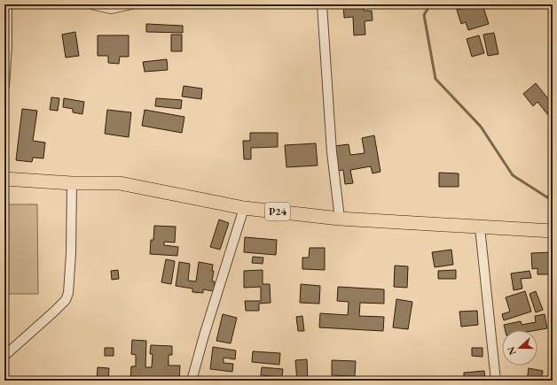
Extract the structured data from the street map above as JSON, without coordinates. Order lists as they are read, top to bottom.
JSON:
{
  "streets": {
    "main road": ["P24"]
  },
  "north": "left"
}
